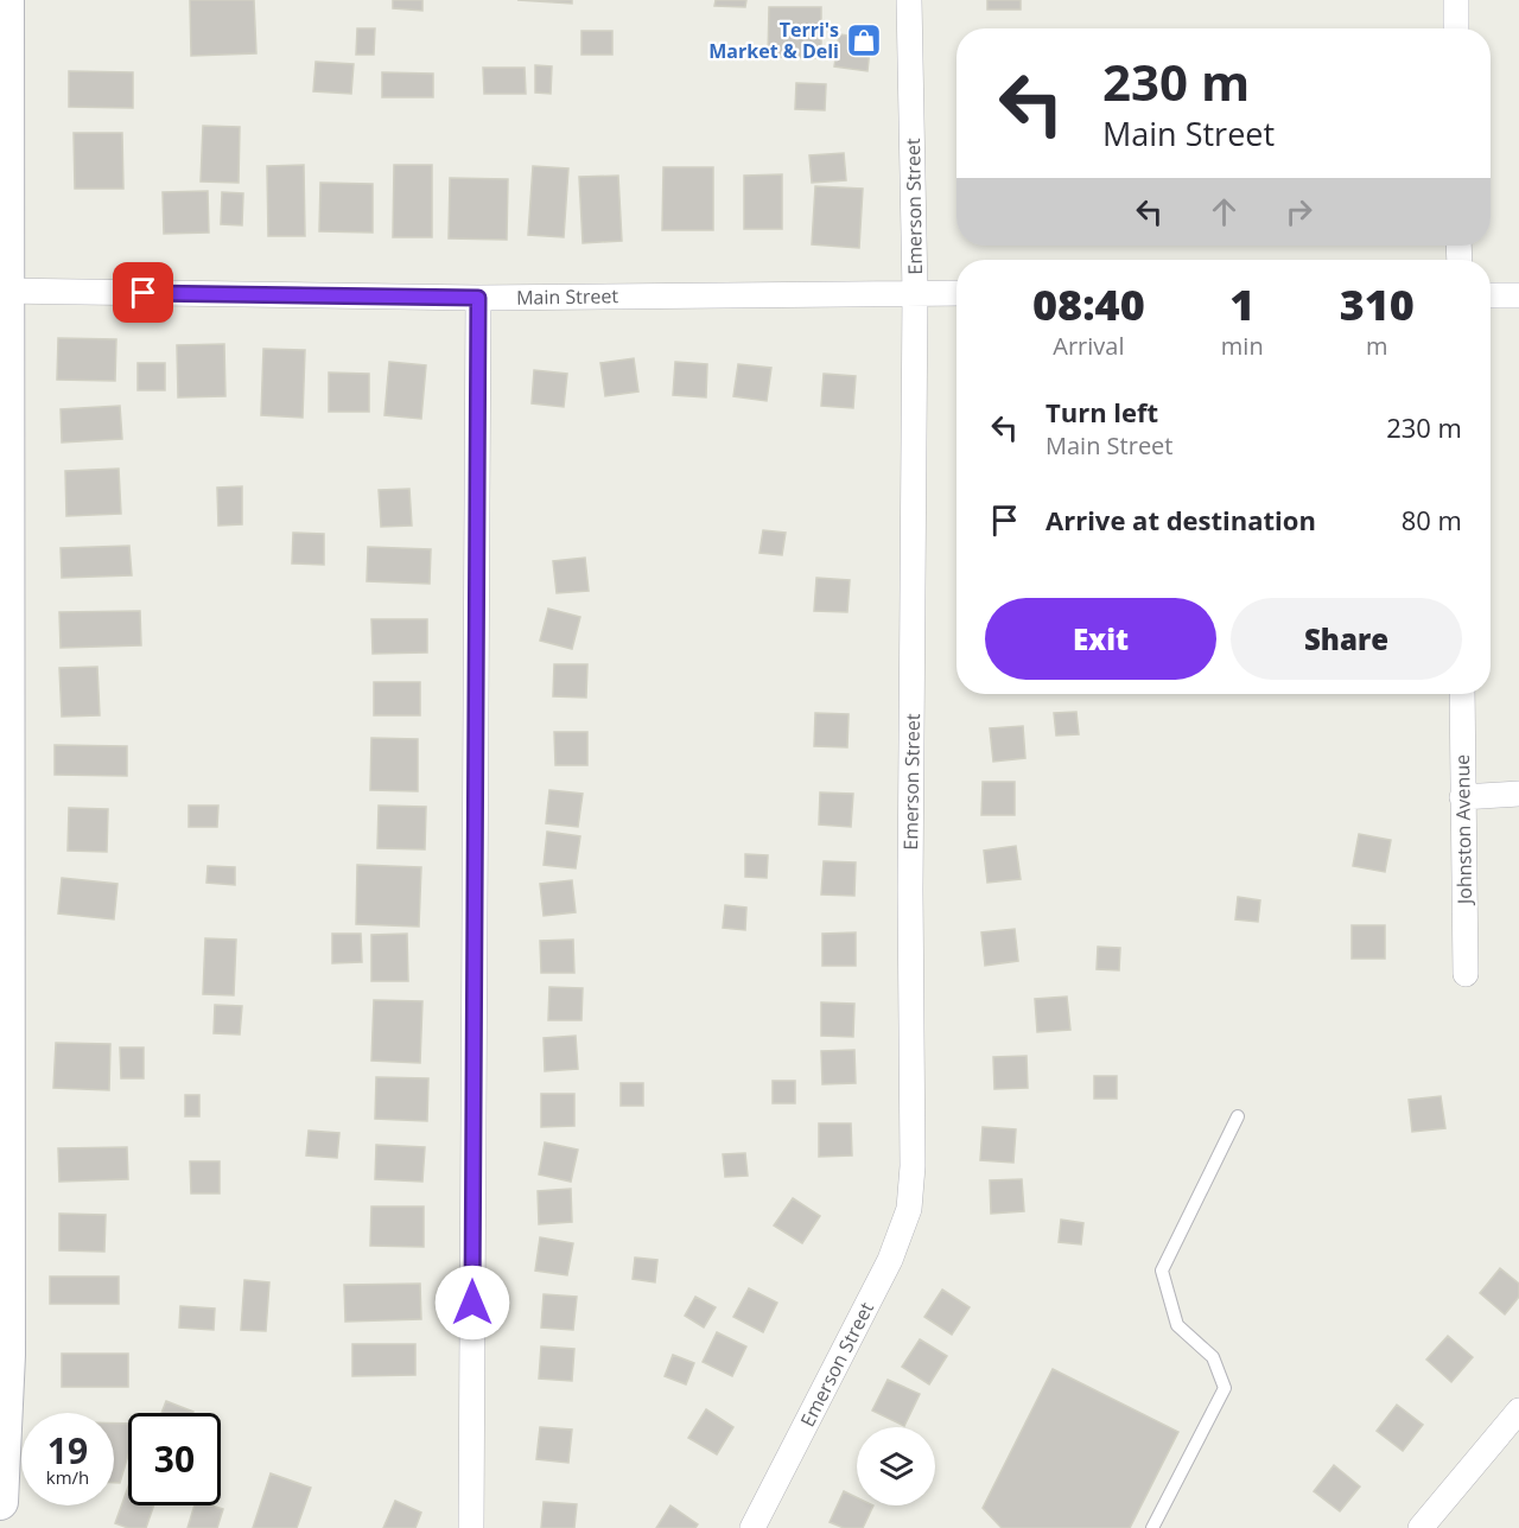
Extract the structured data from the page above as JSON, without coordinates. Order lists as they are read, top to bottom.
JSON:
{
  "streets": {
    "street": ["Emerson Street", "Main Street", "Johnston Avenue"]
  },
  "crossings": [
    ["Emerson Street", "Main Street"]
  ],
  "places": {
    "shop": ["Terri's Market & Deli"]
  },
  "page": {
    "turn": ["230 m", "Main Street"],
    "eta": [
      "08:40",
      "Arrival",
      "1",
      "min",
      "310",
      "m"
    ],
    "list": [
      {
        "name": "Turn left",
        "note": "Main Street",
        "value": "230 m"
      },
      {
        "name": "Arrive at destination",
        "value": "80 m"
      }
    ],
    "buttons": ["Exit", "Share"],
    "speed": "19 km/h",
    "limit": "30"
  }
}
